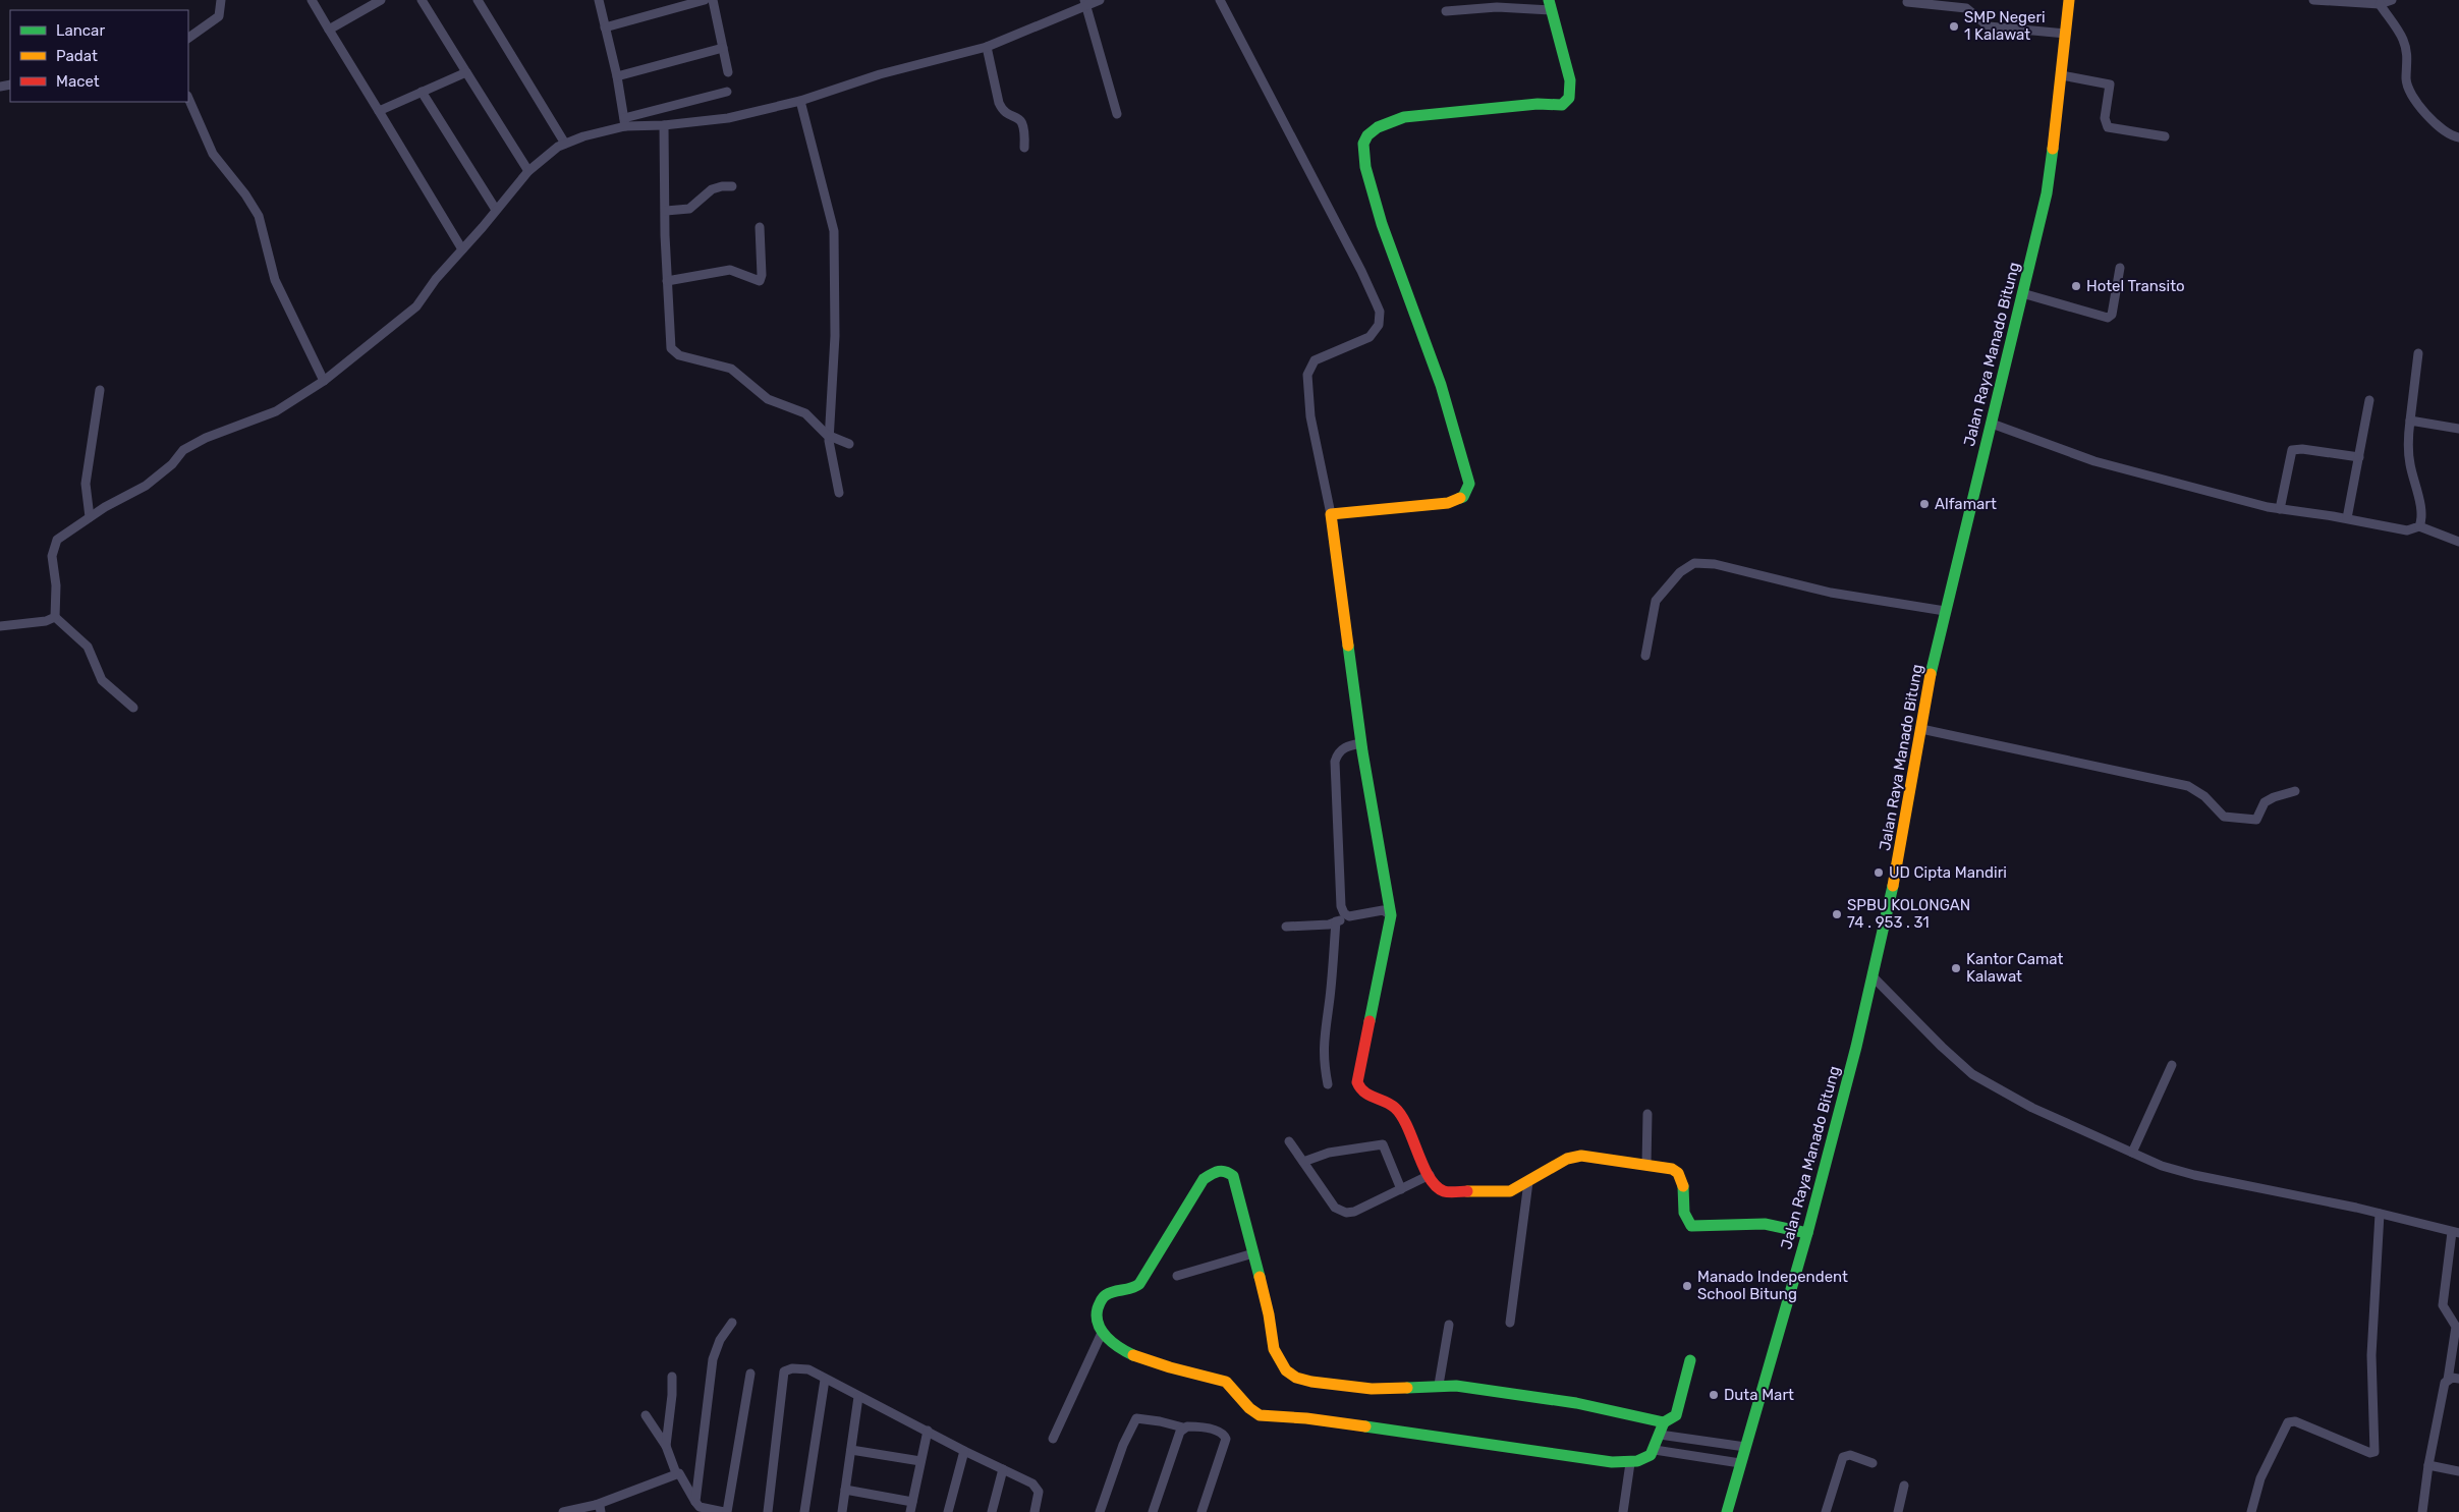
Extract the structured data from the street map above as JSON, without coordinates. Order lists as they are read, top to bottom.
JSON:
{
  "streets": {
    "main road": ["Jalan Raya Manado Bitung"]
  },
  "places": [
    "SMP Negeri 1 Kalawat",
    "Hotel Transito",
    "Alfamart",
    "UD Cipta Mandiri",
    "SPBU KOLONGAN 74 . 953 . 31",
    "Kantor Camat Kalawat",
    "Manado Independent School Bitung",
    "Duta Mart"
  ],
  "legend": ["Lancar", "Padat", "Macet"]
}
